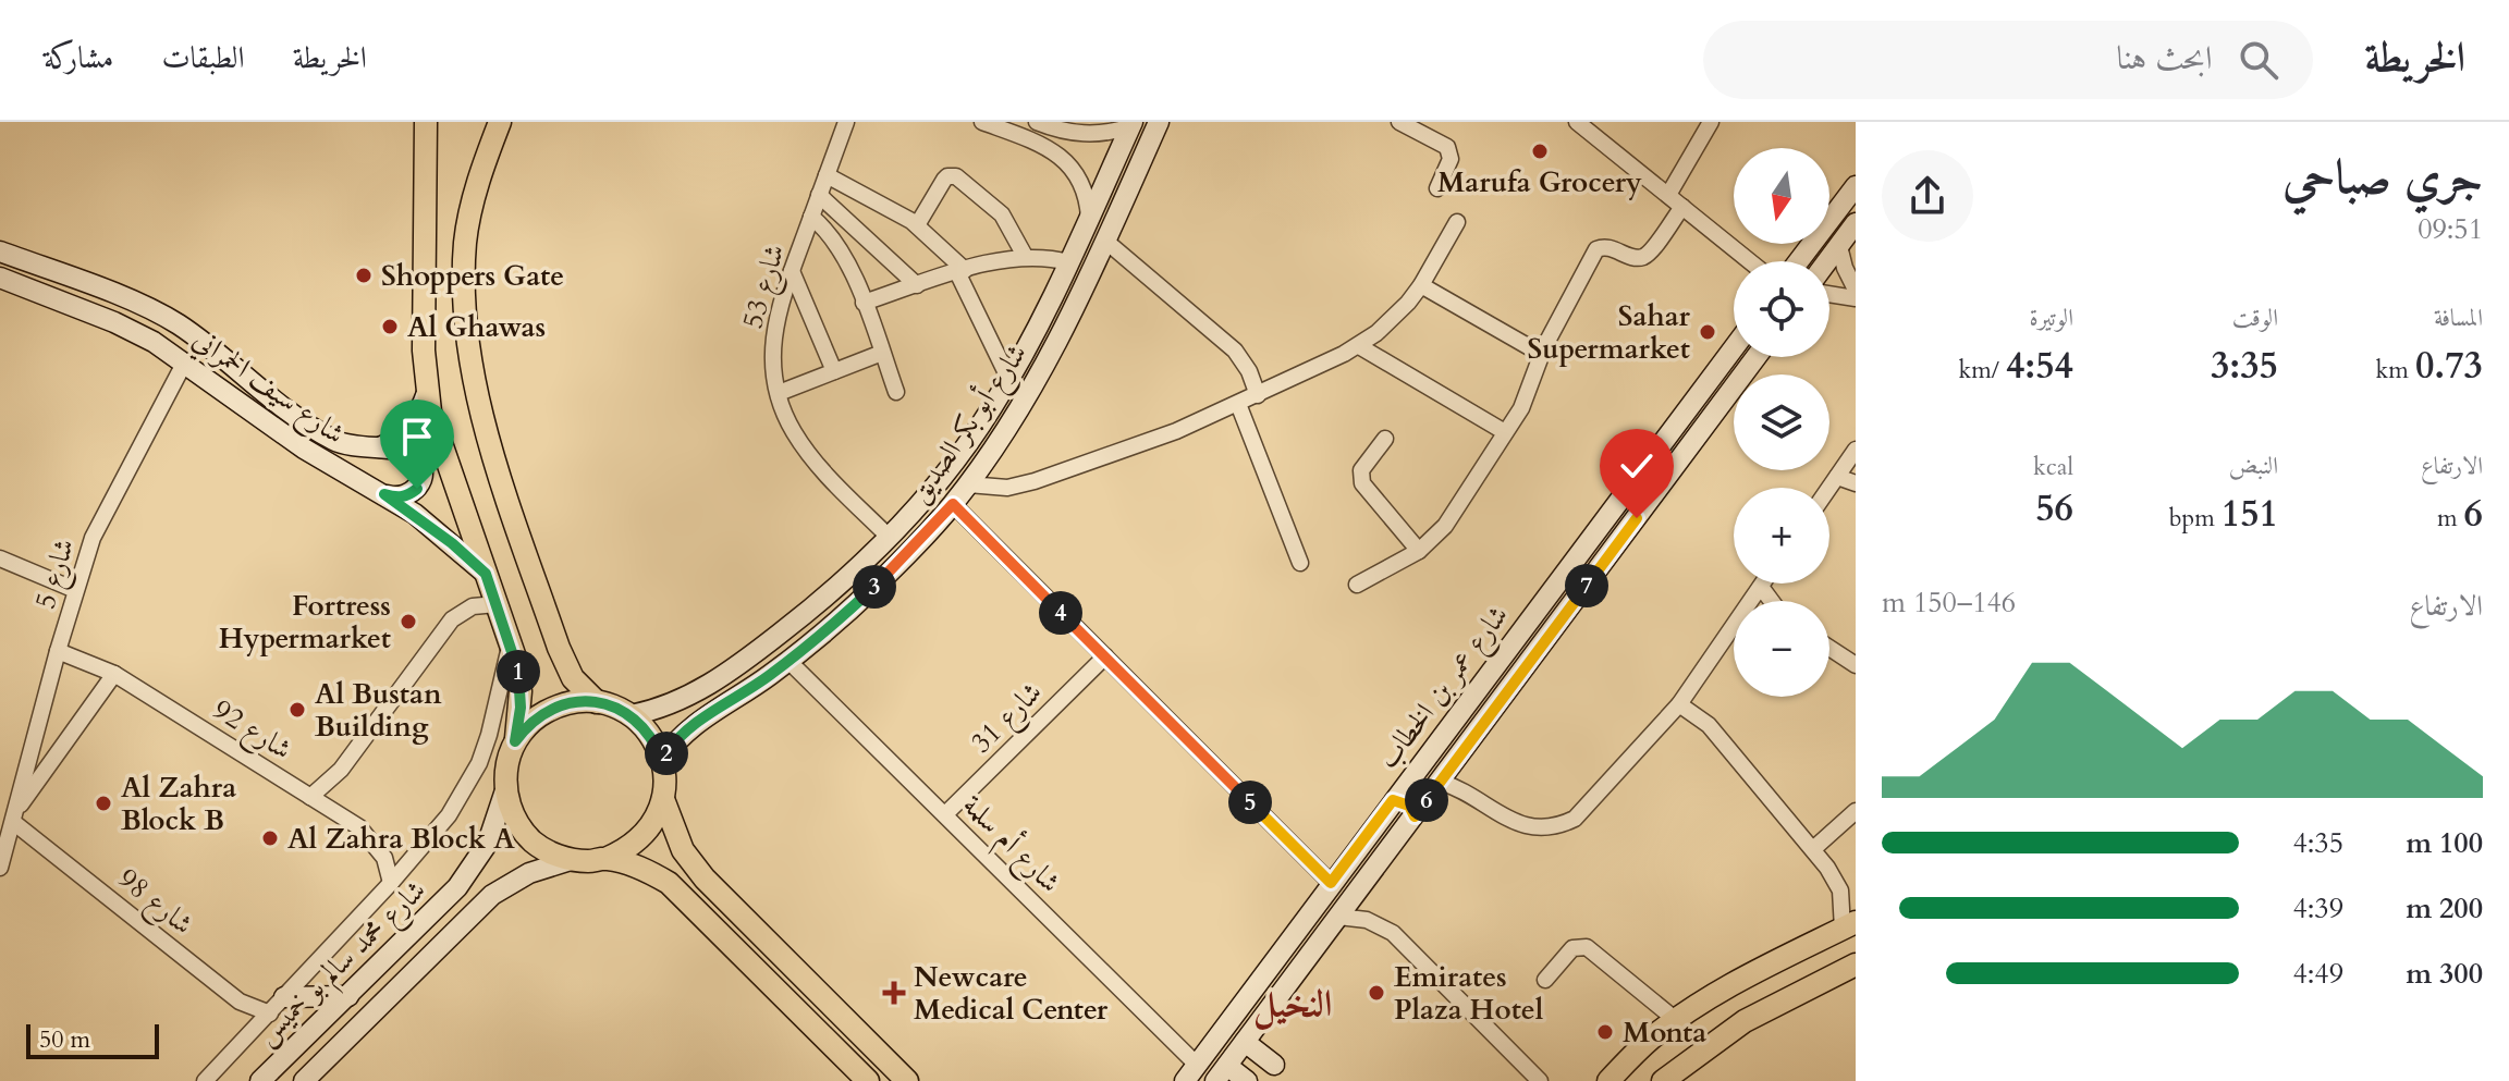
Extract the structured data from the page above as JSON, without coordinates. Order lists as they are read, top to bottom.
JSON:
{
  "streets": {
    "street": [
      "شارع 53",
      "شارع سيف الحمراني",
      "شارع أبو بكر الصديق",
      "شارع 5",
      "شارع عمر بن الخطاب",
      "شارع 31",
      "شارع 92",
      "شارع أم سلمة",
      "شارع 98",
      "شارع محمد سالم بو خميس"
    ]
  },
  "crossings": [
    ["شارع 53", "شارع أبو بكر الصديق"],
    ["شارع سيف الحمراني", "شارع 5"],
    ["شارع أبو بكر الصديق", "شارع أم سلمة"],
    ["شارع أبو بكر الصديق", "شارع محمد سالم بو خميس"],
    ["شارع 5", "شارع 92"],
    ["شارع 5", "شارع 98"],
    ["شارع عمر بن الخطاب", "شارع أم سلمة"],
    ["شارع 31", "شارع أم سلمة"]
  ],
  "districts": ["النخيل"],
  "places": {
    "other": [
      "Marufa Grocery",
      "Shoppers Gate",
      "Al Ghawas",
      "Sahar Supermarket",
      "Fortress Hypermarket",
      "Al Bustan Building",
      "Al Zahra Block B",
      "Al Zahra Block A",
      "Emirates Plaza Hotel",
      "Monta"
    ],
    "health": ["Newcare Medical Center"]
  },
  "scale_bar": "50 m",
  "north": "bottom",
  "page": {
    "header": "الخريطة",
    "search": "ابحث هنا",
    "nav": ["الخريطة", "الطبقات", "مشاركة"],
    "heading": ["جري صباحي", "09:51"],
    "map_buttons": ["+", "−"],
    "stats": [
      ["المسافة", "0.73 km"],
      ["الوقت", "3:35"],
      ["الوتيرة", "4:54 /km"],
      ["الارتفاع", "6 m"],
      ["النبض", "151 bpm"],
      ["kcal", "56"]
    ],
    "pins": [
      "7",
      "3",
      "4",
      "1",
      "2",
      "6",
      "5"
    ],
    "chart": ["الارتفاع", "146–150 m"],
    "list": [
      {
        "name": "100 m",
        "note": "4:35"
      },
      {
        "name": "200 m",
        "note": "4:39"
      },
      {
        "name": "300 m",
        "note": "4:49"
      }
    ],
    "scale": "50 m"
  }
}
